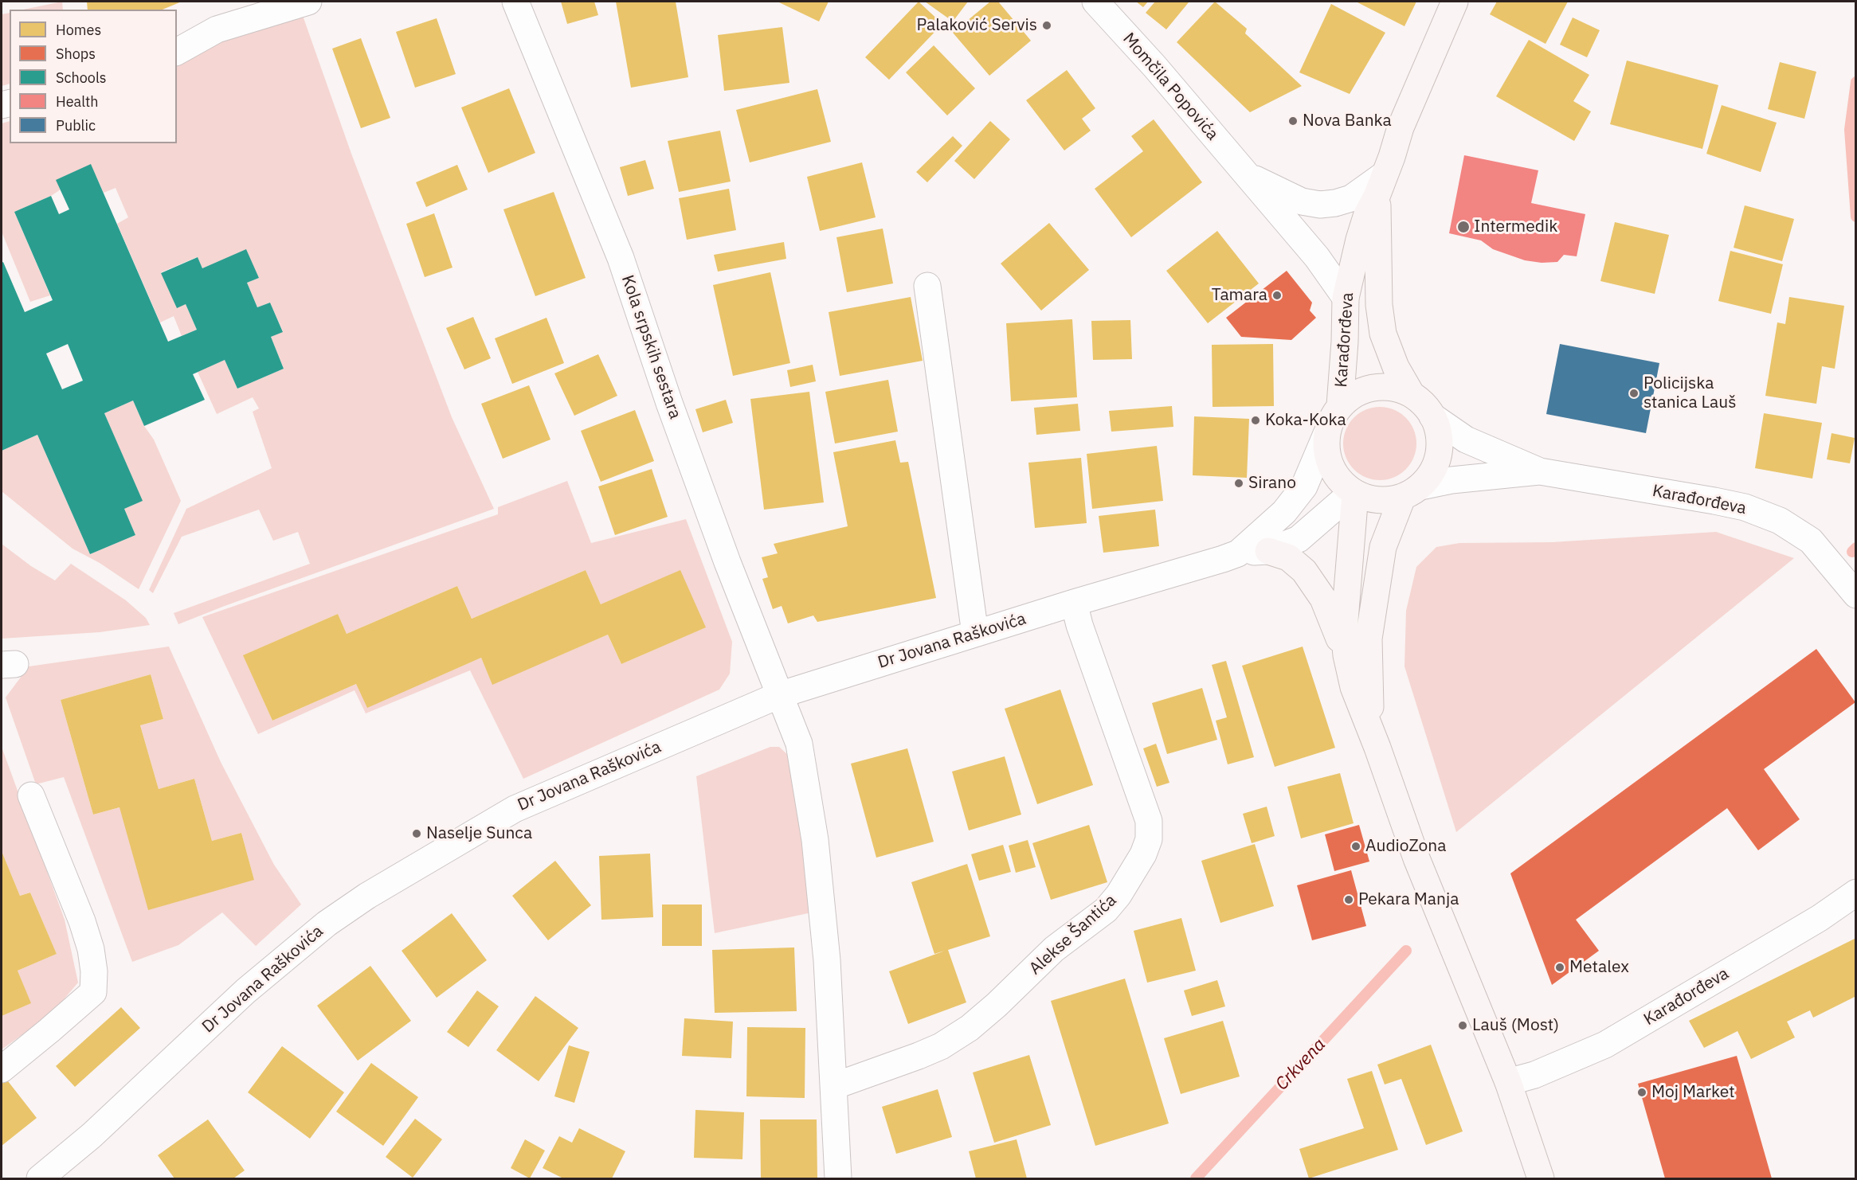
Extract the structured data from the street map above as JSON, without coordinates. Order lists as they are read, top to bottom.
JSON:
{
  "streets": {
    "main road": ["Karađorđeva"],
    "street": [
      "Momčila Popovića",
      "Kola srpskih sestara",
      "Dr Jovana Raškovića",
      "Alekse Šantića"
    ]
  },
  "crossings": [
    ["Momčila Popovića", "Karađorđeva"],
    ["Karađorđeva", "Dr Jovana Raškovića"],
    ["Kola srpskih sestara", "Dr Jovana Raškovića"],
    ["Dr Jovana Raškovića", "Alekse Šantića"]
  ],
  "water": ["Crkvena"],
  "places": [
    "Palaković Servis",
    "Nova Banka",
    "Intermedik",
    "Tamara",
    "Policijska stanica Lauš",
    "Koka-Koka",
    "Sirano",
    "Naselje Sunca",
    "AudioZona",
    "Pekara Manja",
    "Metalex",
    "Lauš (Most)",
    "Moj Market"
  ],
  "legend": [
    "Homes",
    "Shops",
    "Schools",
    "Health",
    "Public"
  ]
}
